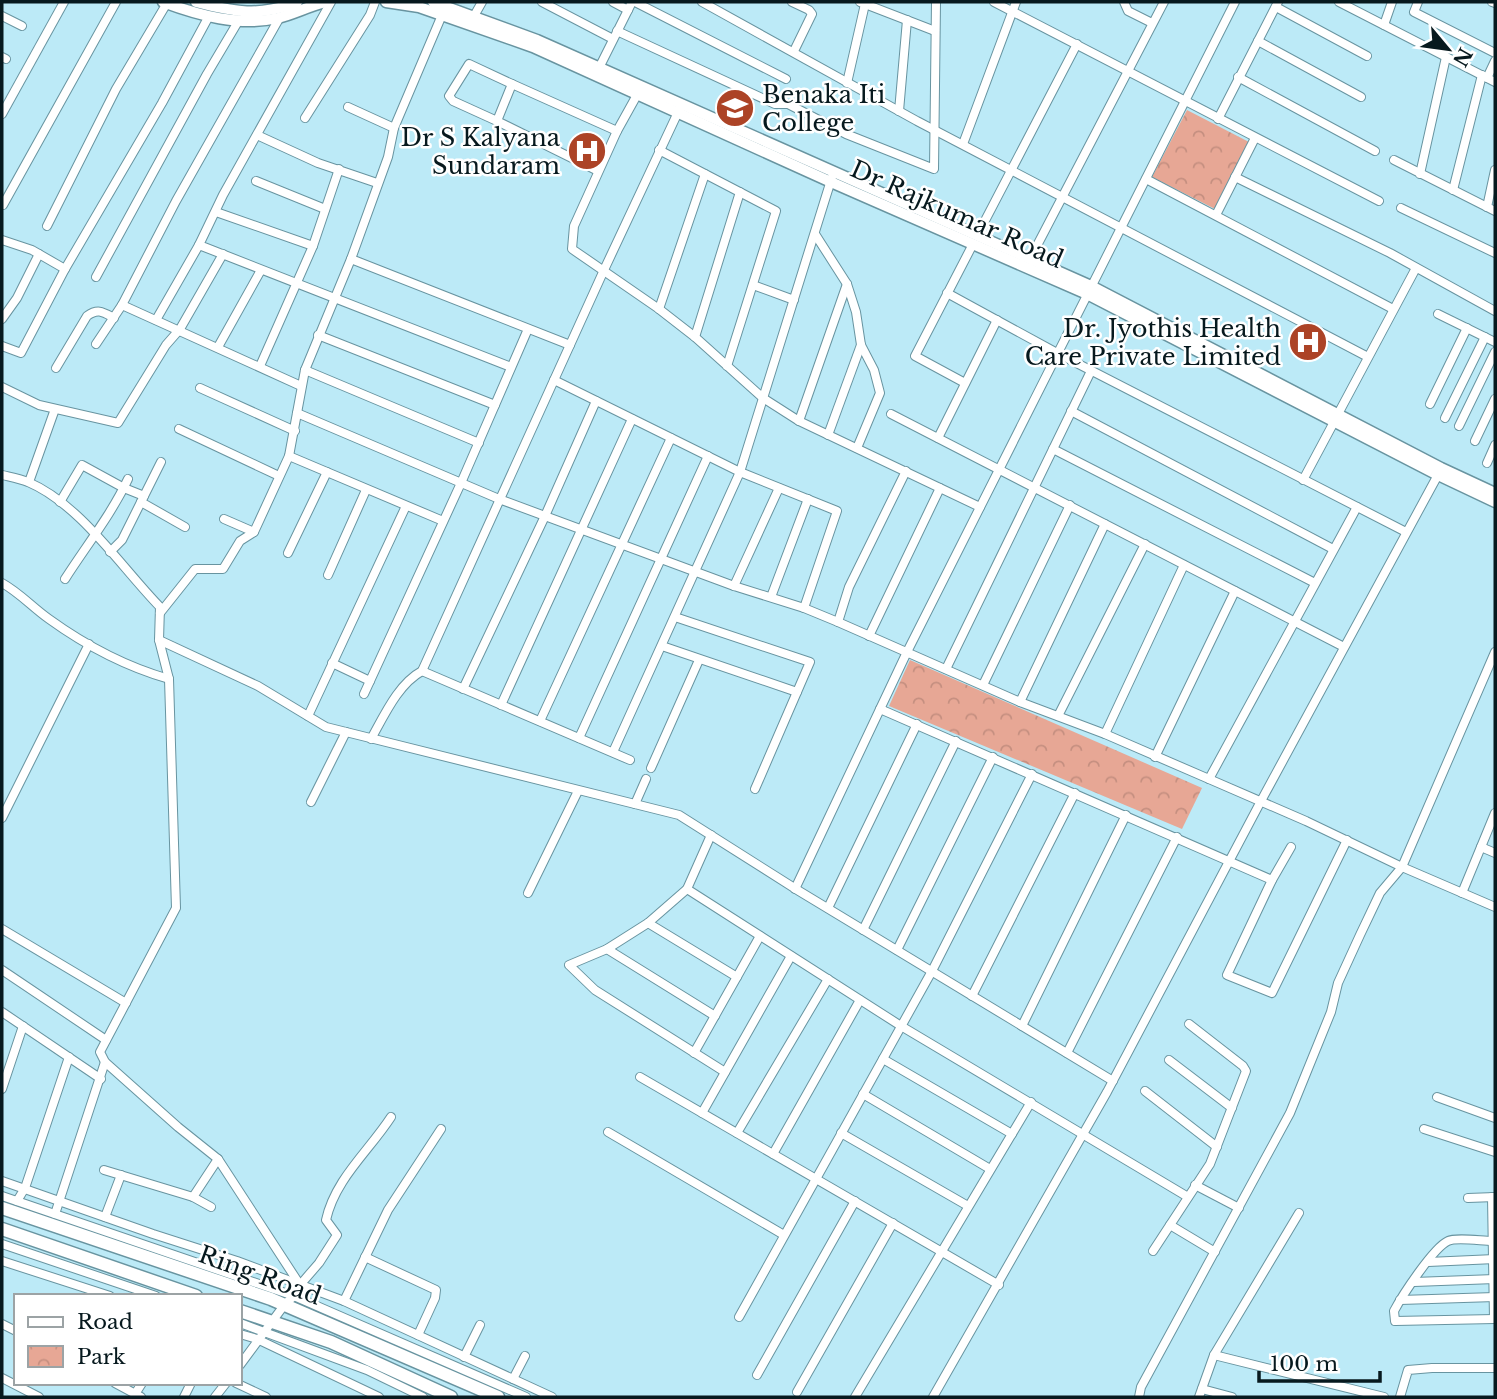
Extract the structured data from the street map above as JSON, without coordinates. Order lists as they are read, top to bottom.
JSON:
{
  "streets": {
    "highway": ["Ring Road"],
    "main road": ["Dr Rajkumar Road"]
  },
  "places": {
    "school or university": ["Benaka Iti College"],
    "hospital": ["Dr S Kalyana Sundaram", "Dr. Jyothis Health Care Private Limited"]
  },
  "legend": ["Road", "Park"],
  "scale_bar": "100 m",
  "north": "bottom right"
}
